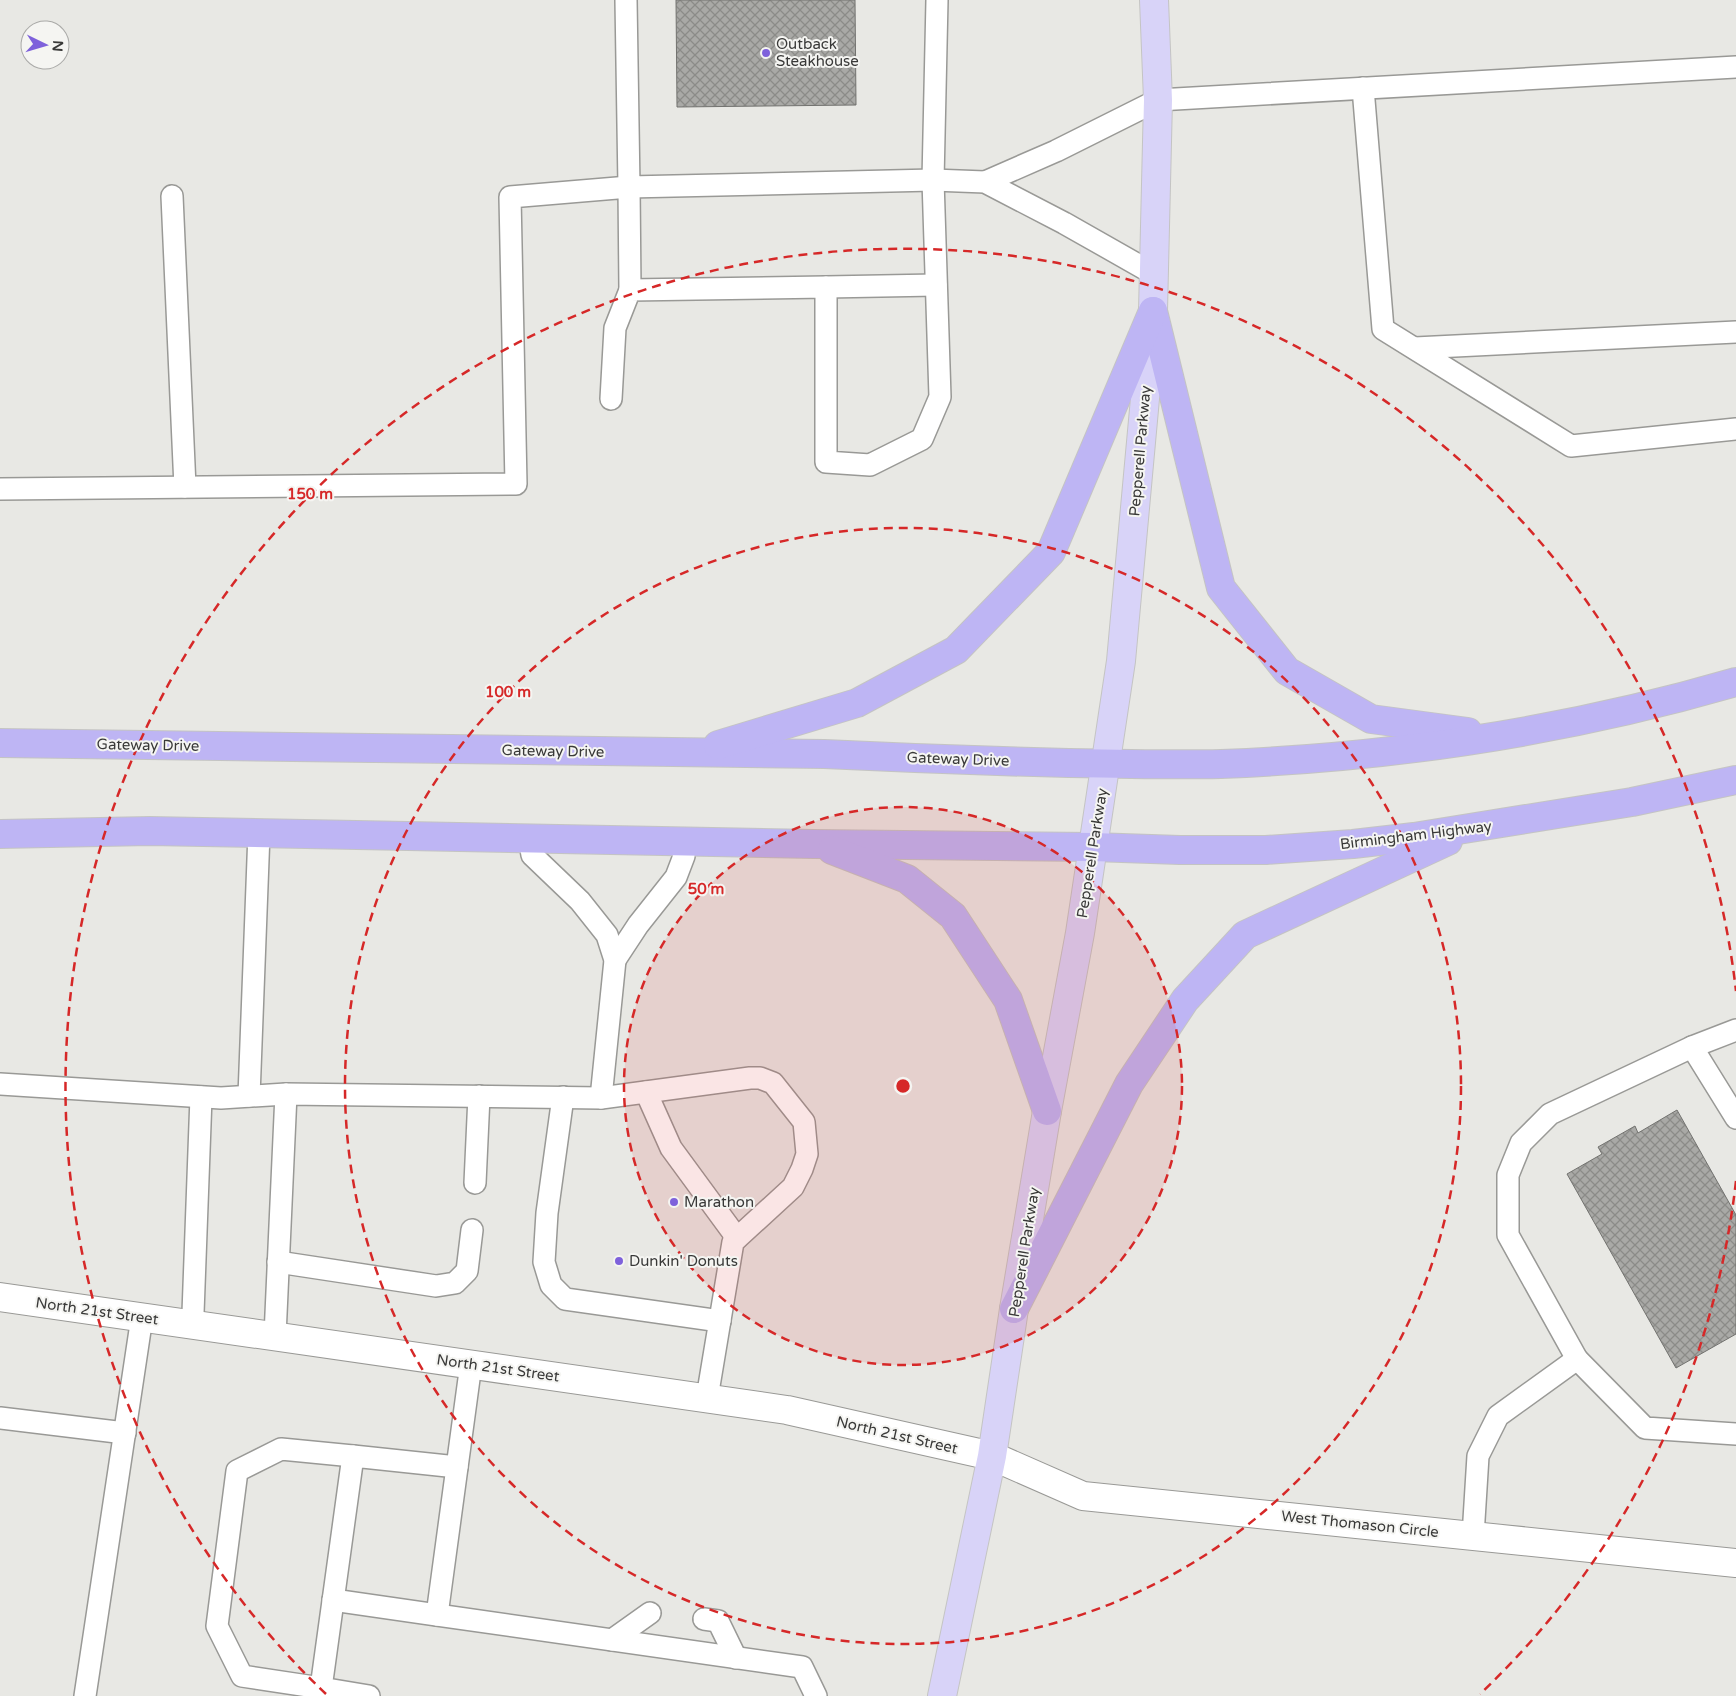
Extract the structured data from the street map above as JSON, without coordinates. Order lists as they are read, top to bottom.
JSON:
{
  "streets": {
    "highway": ["Gateway Drive", "Birmingham Highway"],
    "main road": ["Pepperell Parkway"],
    "street": ["North 21st Street", "West Thomason Circle"]
  },
  "crossings": [
    ["Pepperell Parkway", "Gateway Drive"],
    ["Pepperell Parkway", "Birmingham Highway"],
    ["Pepperell Parkway", "North 21st Street"],
    ["Pepperell Parkway", "West Thomason Circle"],
    ["North 21st Street", "West Thomason Circle"]
  ],
  "places": ["Outback Steakhouse", "Marathon", "Dunkin' Donuts"],
  "north": "right",
  "rings": ["150 m", "100 m", "50 m"]
}
